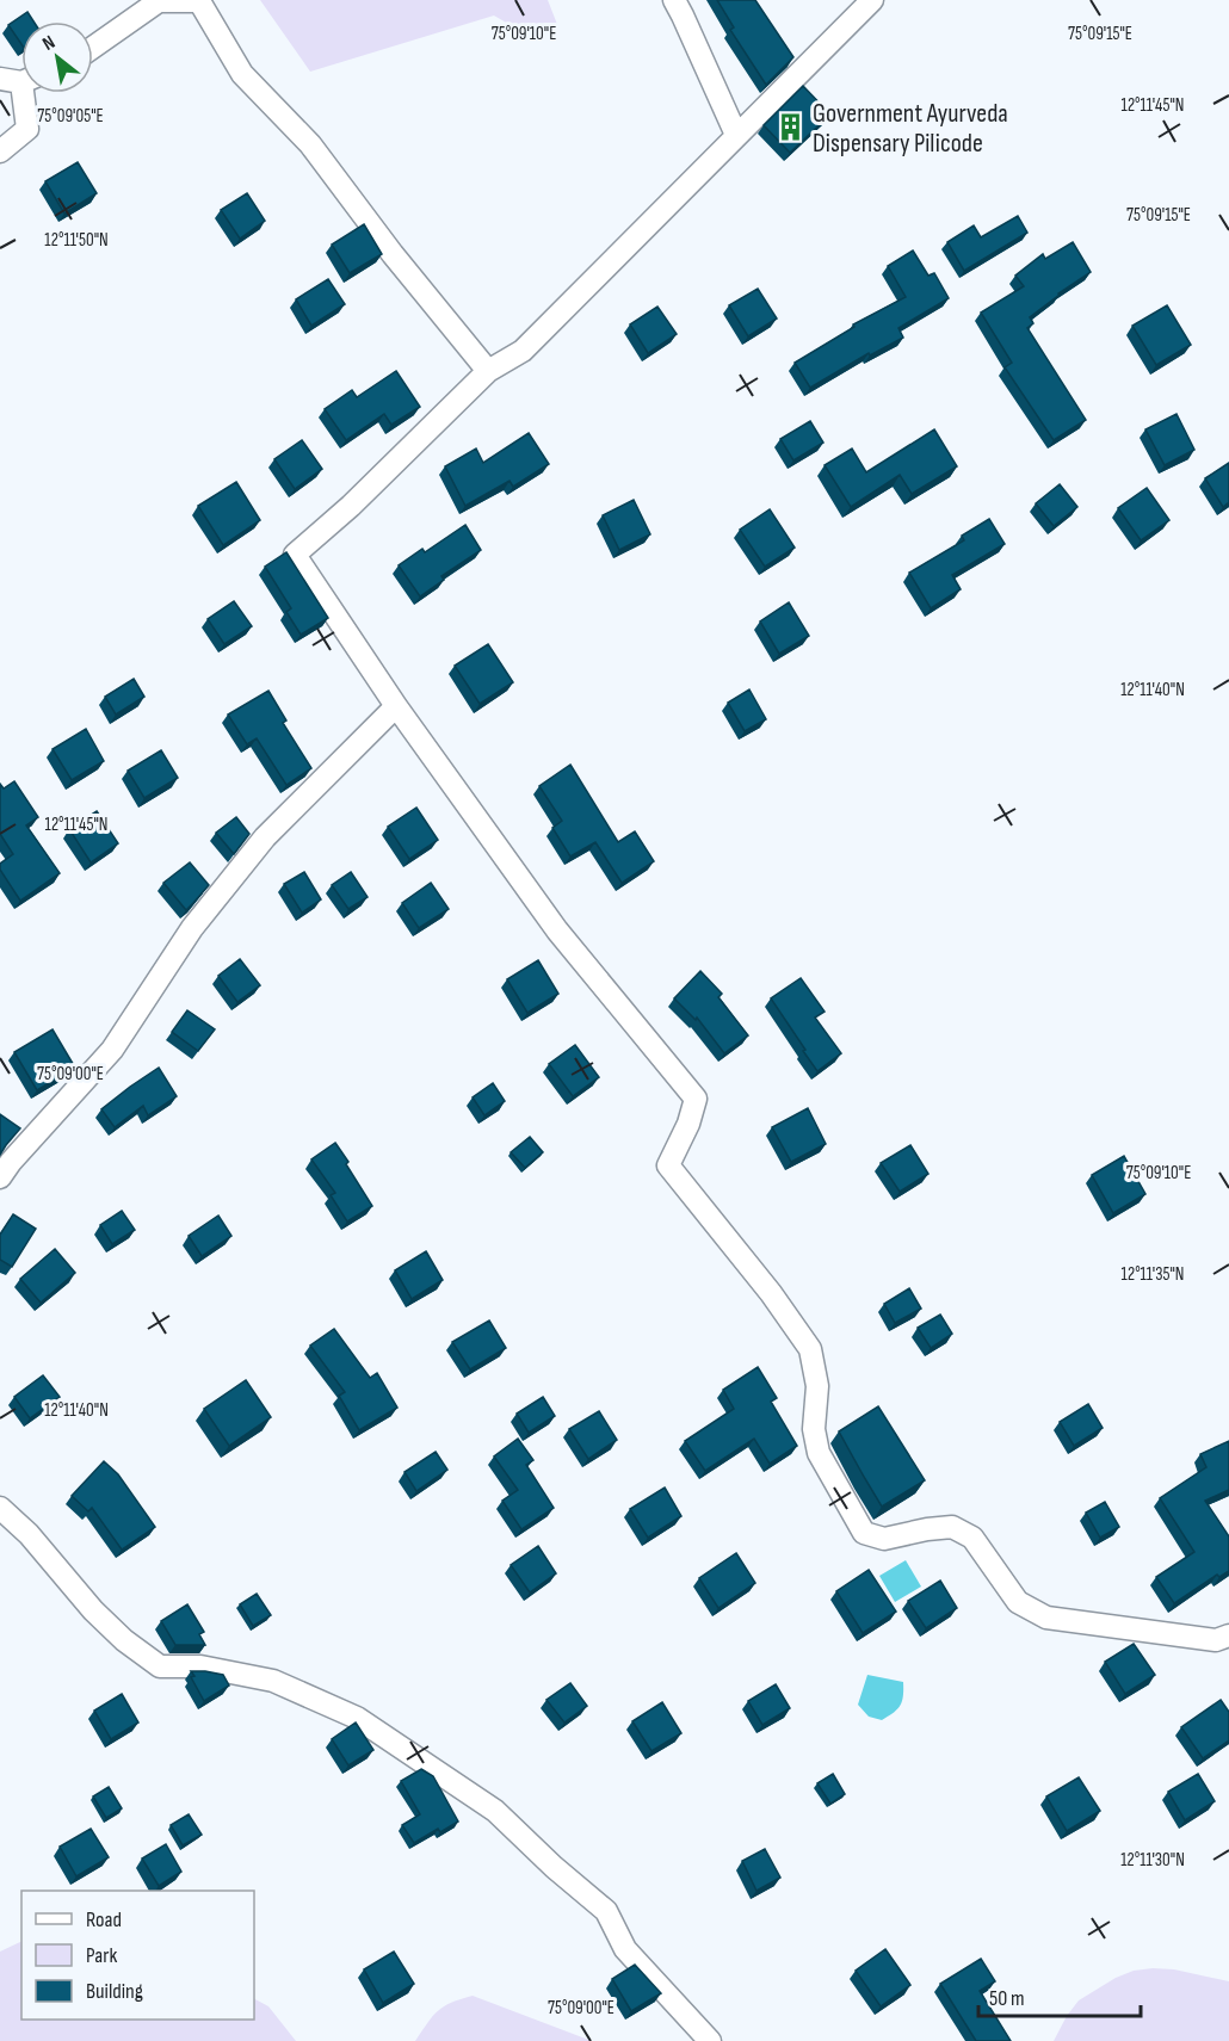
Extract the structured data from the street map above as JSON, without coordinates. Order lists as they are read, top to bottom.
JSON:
{
  "places": {
    "building": ["Government Ayurveda Dispensary Pilicode"]
  },
  "legend": ["Road", "Park", "Building"],
  "scale_bar": "50 m",
  "north": "top left",
  "coordinates": [
    "75°09'10\"E",
    "75°09'15\"E",
    "12°11'45\"N",
    "75°09'05\"E",
    "12°11'50\"N",
    "12°11'40\"N",
    "75°09'00\"E",
    "12°11'35\"N",
    "12°11'30\"N"
  ]
}
